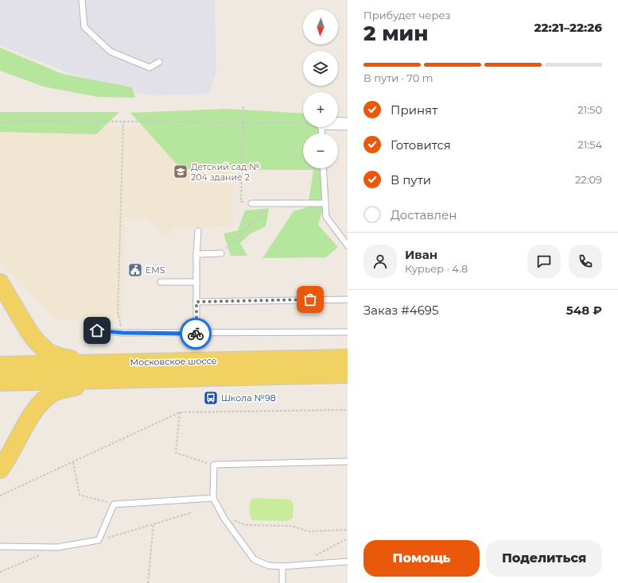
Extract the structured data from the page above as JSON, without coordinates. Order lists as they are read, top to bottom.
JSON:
{
  "streets": {
    "main road": ["Московское шоссе"]
  },
  "places": {
    "school or university": ["Детский сад № 204 здание 2"],
    "public building": ["EMS"],
    "bus stop": ["Школа №98"]
  },
  "north": "bottom",
  "page": {
    "heading": ["2 мин", "Прибудет через", "22:21–22:26"],
    "panel": [
      "Иван",
      "Курьер · 4.8",
      "Заказ #4695",
      "548 ₽"
    ],
    "map_buttons": ["+", "−"],
    "bar": "В пути · 70 m",
    "list": [
      ["Принят", "21:50"],
      ["Готовится", "21:54"],
      ["В пути", "22:09"],
      "Доставлен"
    ],
    "buttons": ["Помощь", "Поделиться"]
  }
}
